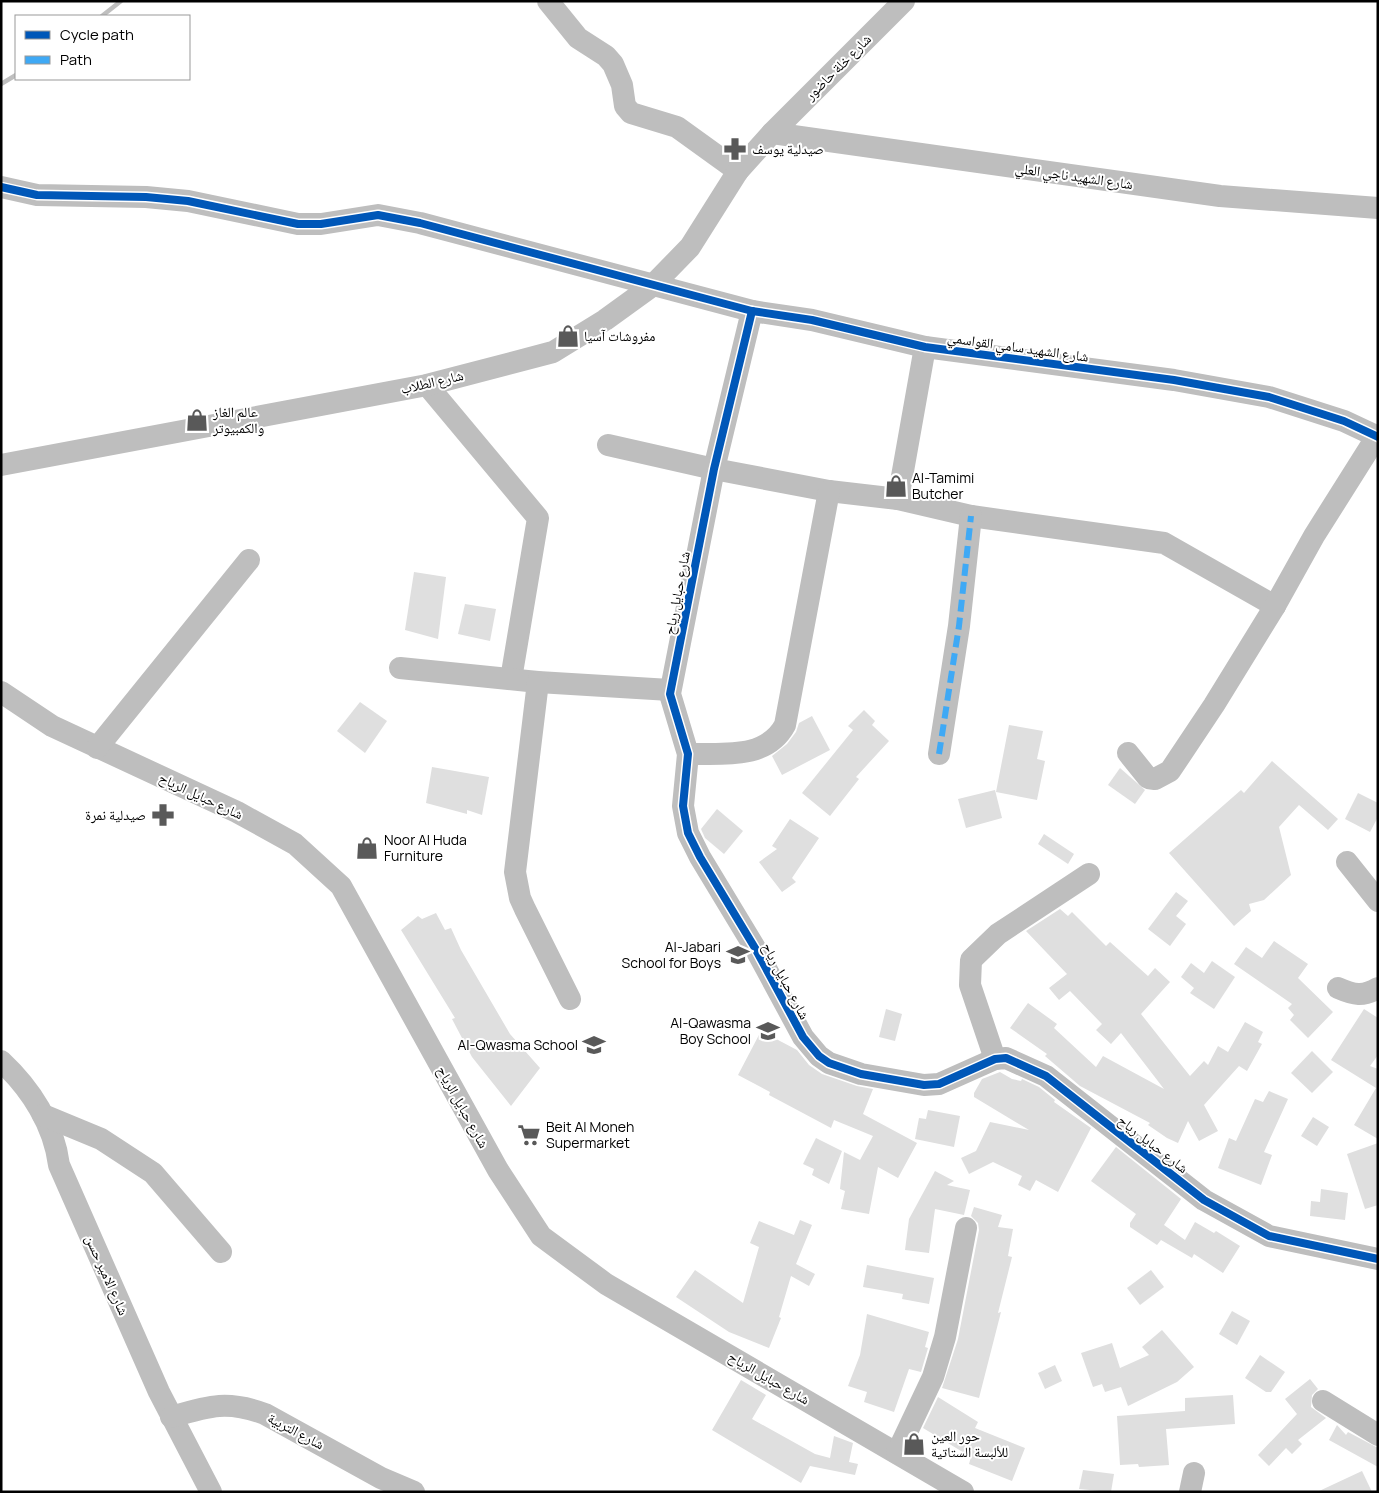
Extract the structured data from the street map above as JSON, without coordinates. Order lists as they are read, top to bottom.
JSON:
{
  "streets": {
    "street": [
      "شارع خلة حاضور",
      "شارع الشهيد ناجي العلي",
      "شارع الشهيد سامي القواسمي",
      "شارع الطلاب",
      "شارع حبايل رياح",
      "شارع حبايل الرياح",
      "شارع الامير حسن",
      "شارع التربية"
    ]
  },
  "crossings": [
    ["شارع خلة حاضور", "شارع الشهيد ناجي العلي"],
    ["شارع خلة حاضور", "شارع الطلاب"],
    ["شارع الشهيد ناجي العلي", "شارع الطلاب"],
    ["شارع الشهيد سامي القواسمي", "شارع الطلاب"],
    ["شارع الشهيد سامي القواسمي", "شارع حبايل رياح"],
    ["شارع الامير حسن", "شارع التربية"]
  ],
  "places": {
    "pharmacy": ["صيدلية يوسف", "صيدلية نمرة"],
    "shop": [
      "مفروشات آسيا",
      "عالم الغاز والكمبيوتر",
      "Al-Tamimi Butcher",
      "Noor Al Huda Furniture",
      "حور العين للألبسة الستاتية"
    ],
    "school or university": ["Al-Jabari School for Boys", "Al-Qawasma Boy School", "Al-Qwasma School"],
    "supermarket": ["Beit Al Moneh Supermarket"]
  },
  "legend": ["Cycle path", "Path"]
}
